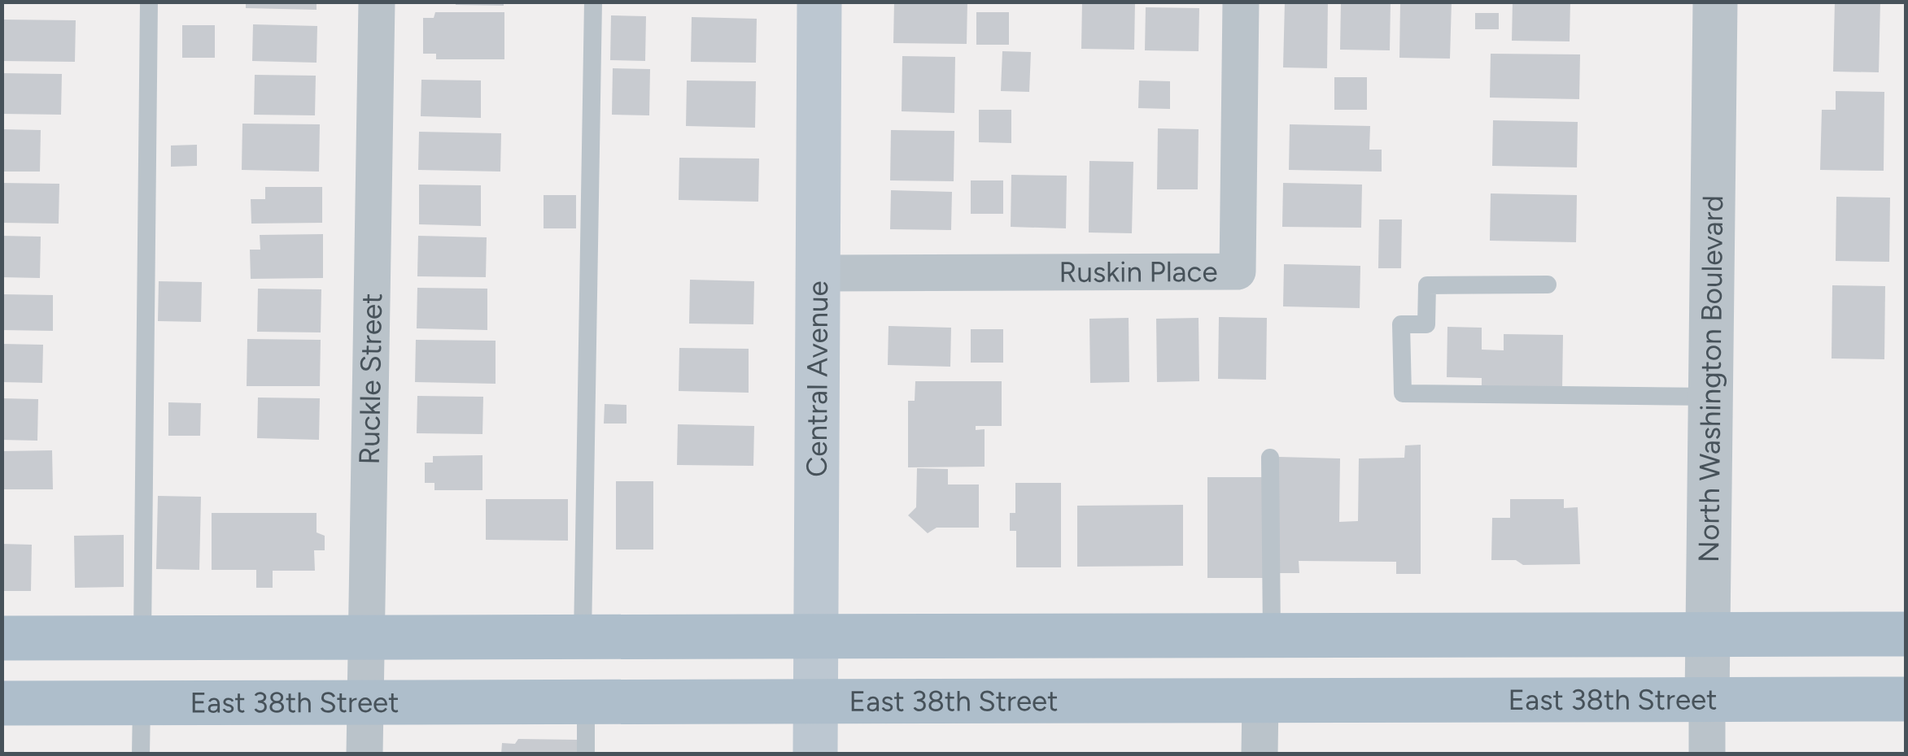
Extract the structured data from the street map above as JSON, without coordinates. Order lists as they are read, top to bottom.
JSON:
{
  "streets": {
    "main road": ["Central Avenue", "East 38th Street"],
    "street": ["Ruskin Place", "Ruckle Street", "North Washington Boulevard"]
  },
  "crossings": [
    ["Ruskin Place", "Central Avenue"],
    ["Ruckle Street", "East 38th Street"],
    ["Central Avenue", "East 38th Street"],
    ["North Washington Boulevard", "East 38th Street"]
  ]
}
